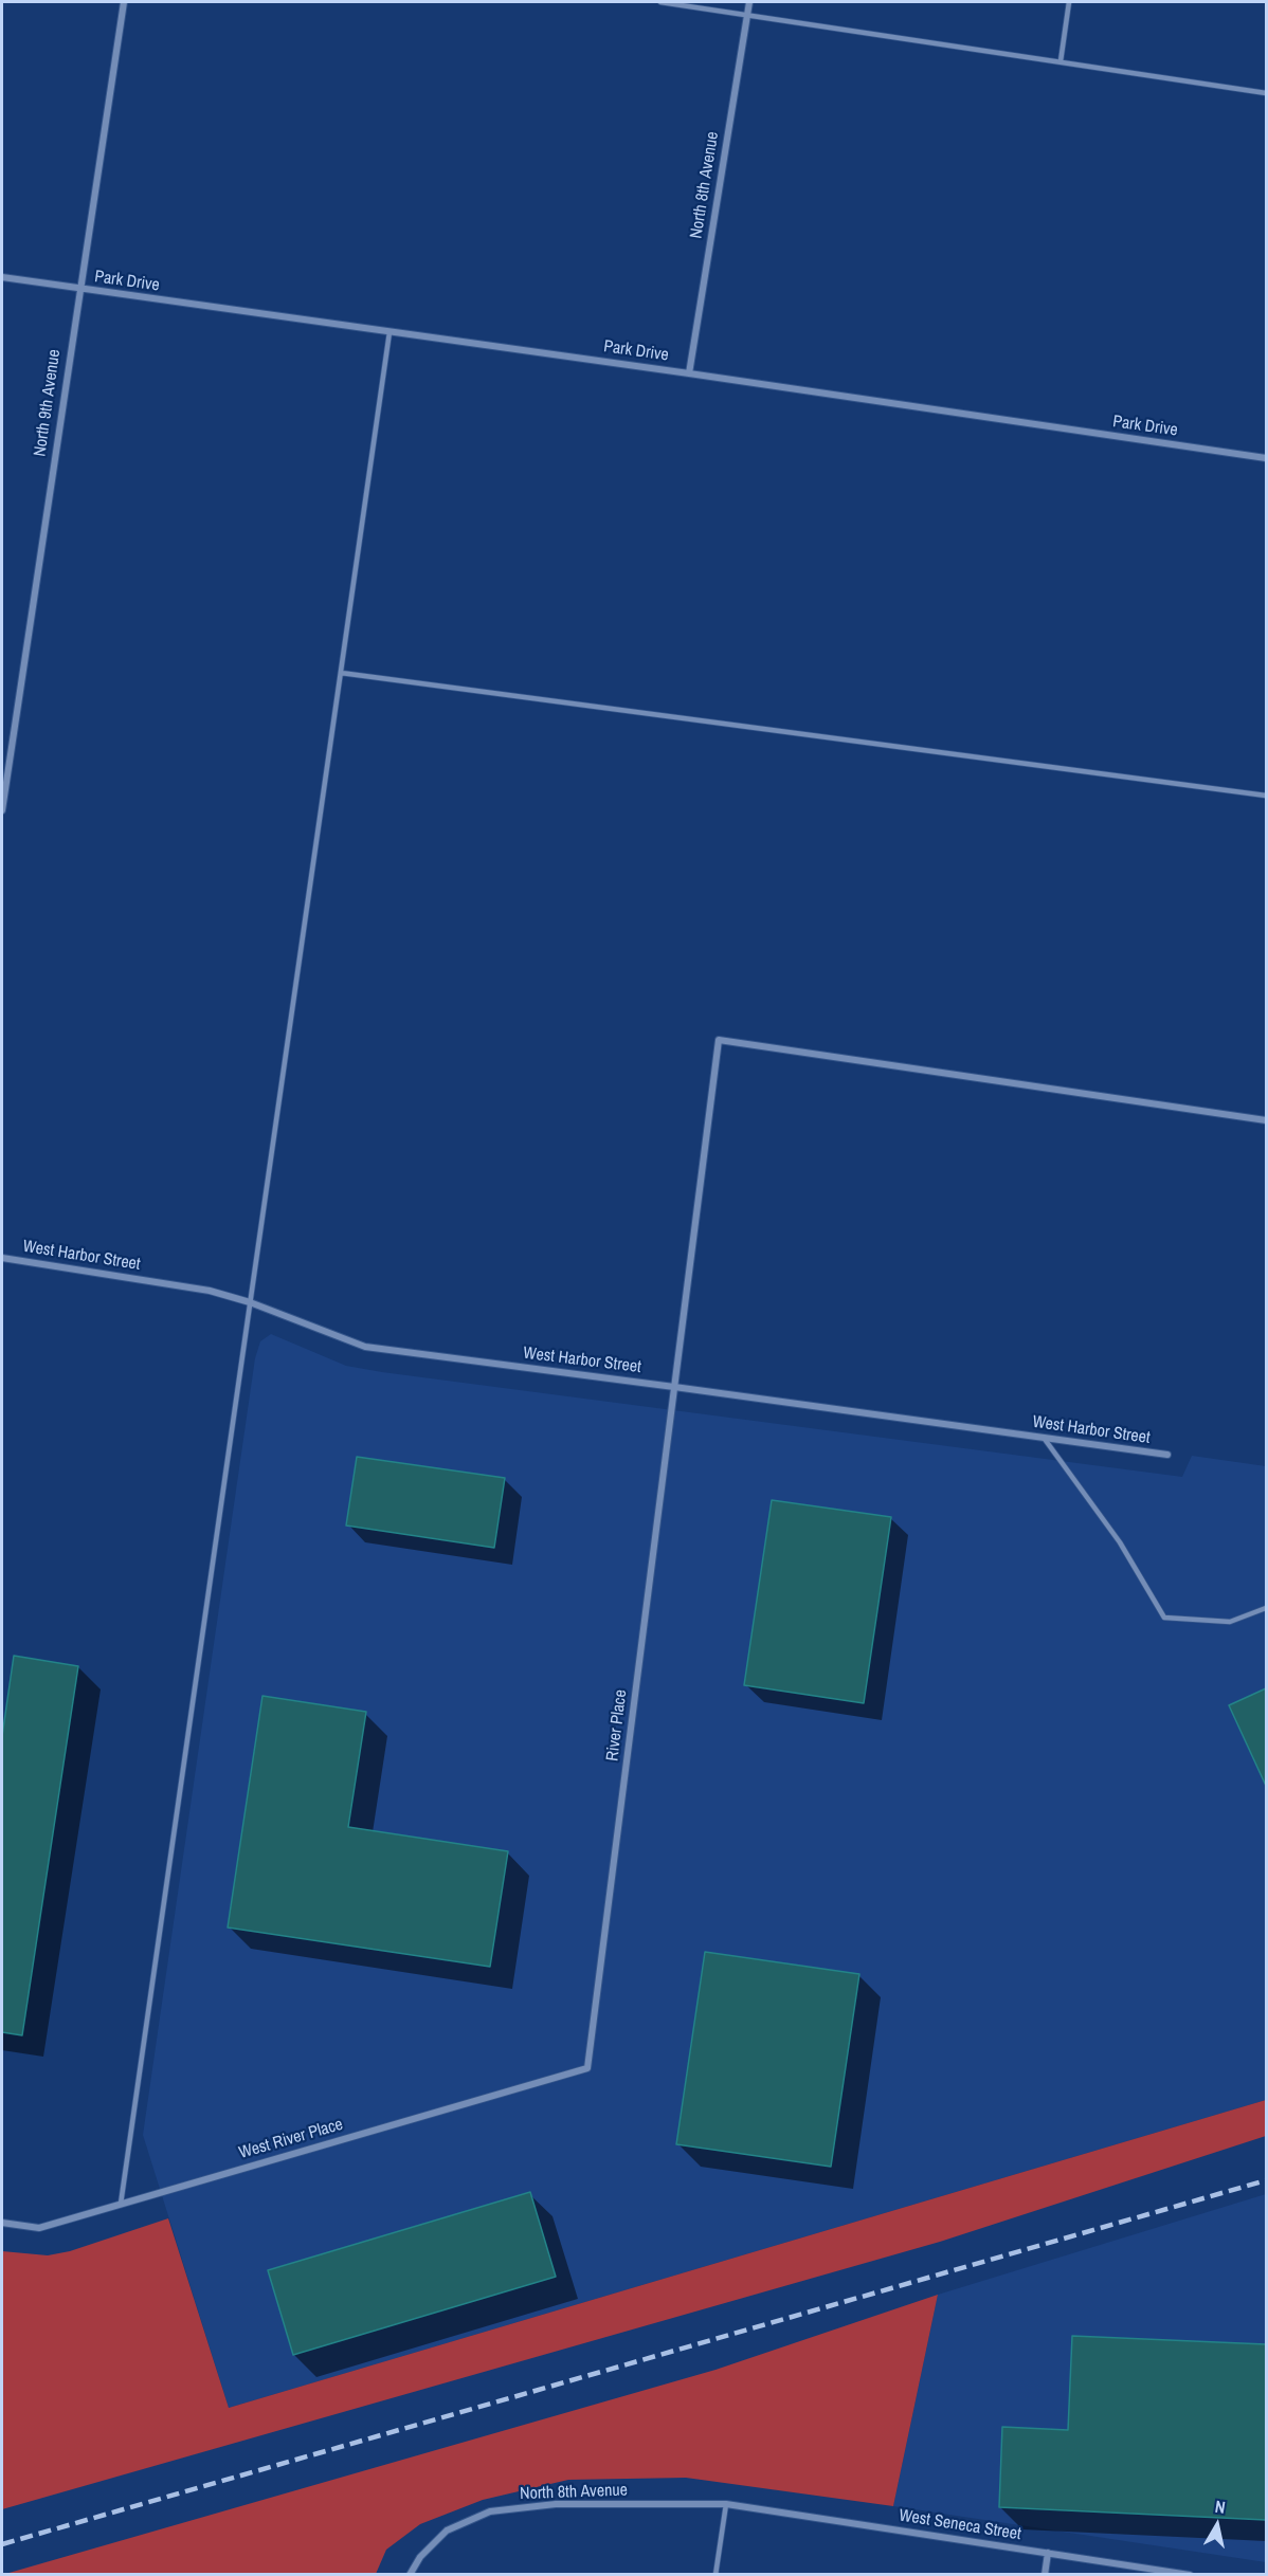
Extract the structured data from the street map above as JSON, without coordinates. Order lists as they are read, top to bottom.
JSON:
{
  "streets": {
    "street": [
      "North 8th Avenue",
      "Park Drive",
      "North 9th Avenue",
      "West Harbor Street",
      "River Place",
      "West River Place",
      "West Seneca Street"
    ]
  },
  "crossings": [
    ["North 8th Avenue", "Park Drive"],
    ["North 8th Avenue", "West Seneca Street"],
    ["Park Drive", "North 9th Avenue"],
    ["West Harbor Street", "River Place"],
    ["River Place", "West River Place"]
  ],
  "north": "top"
}
